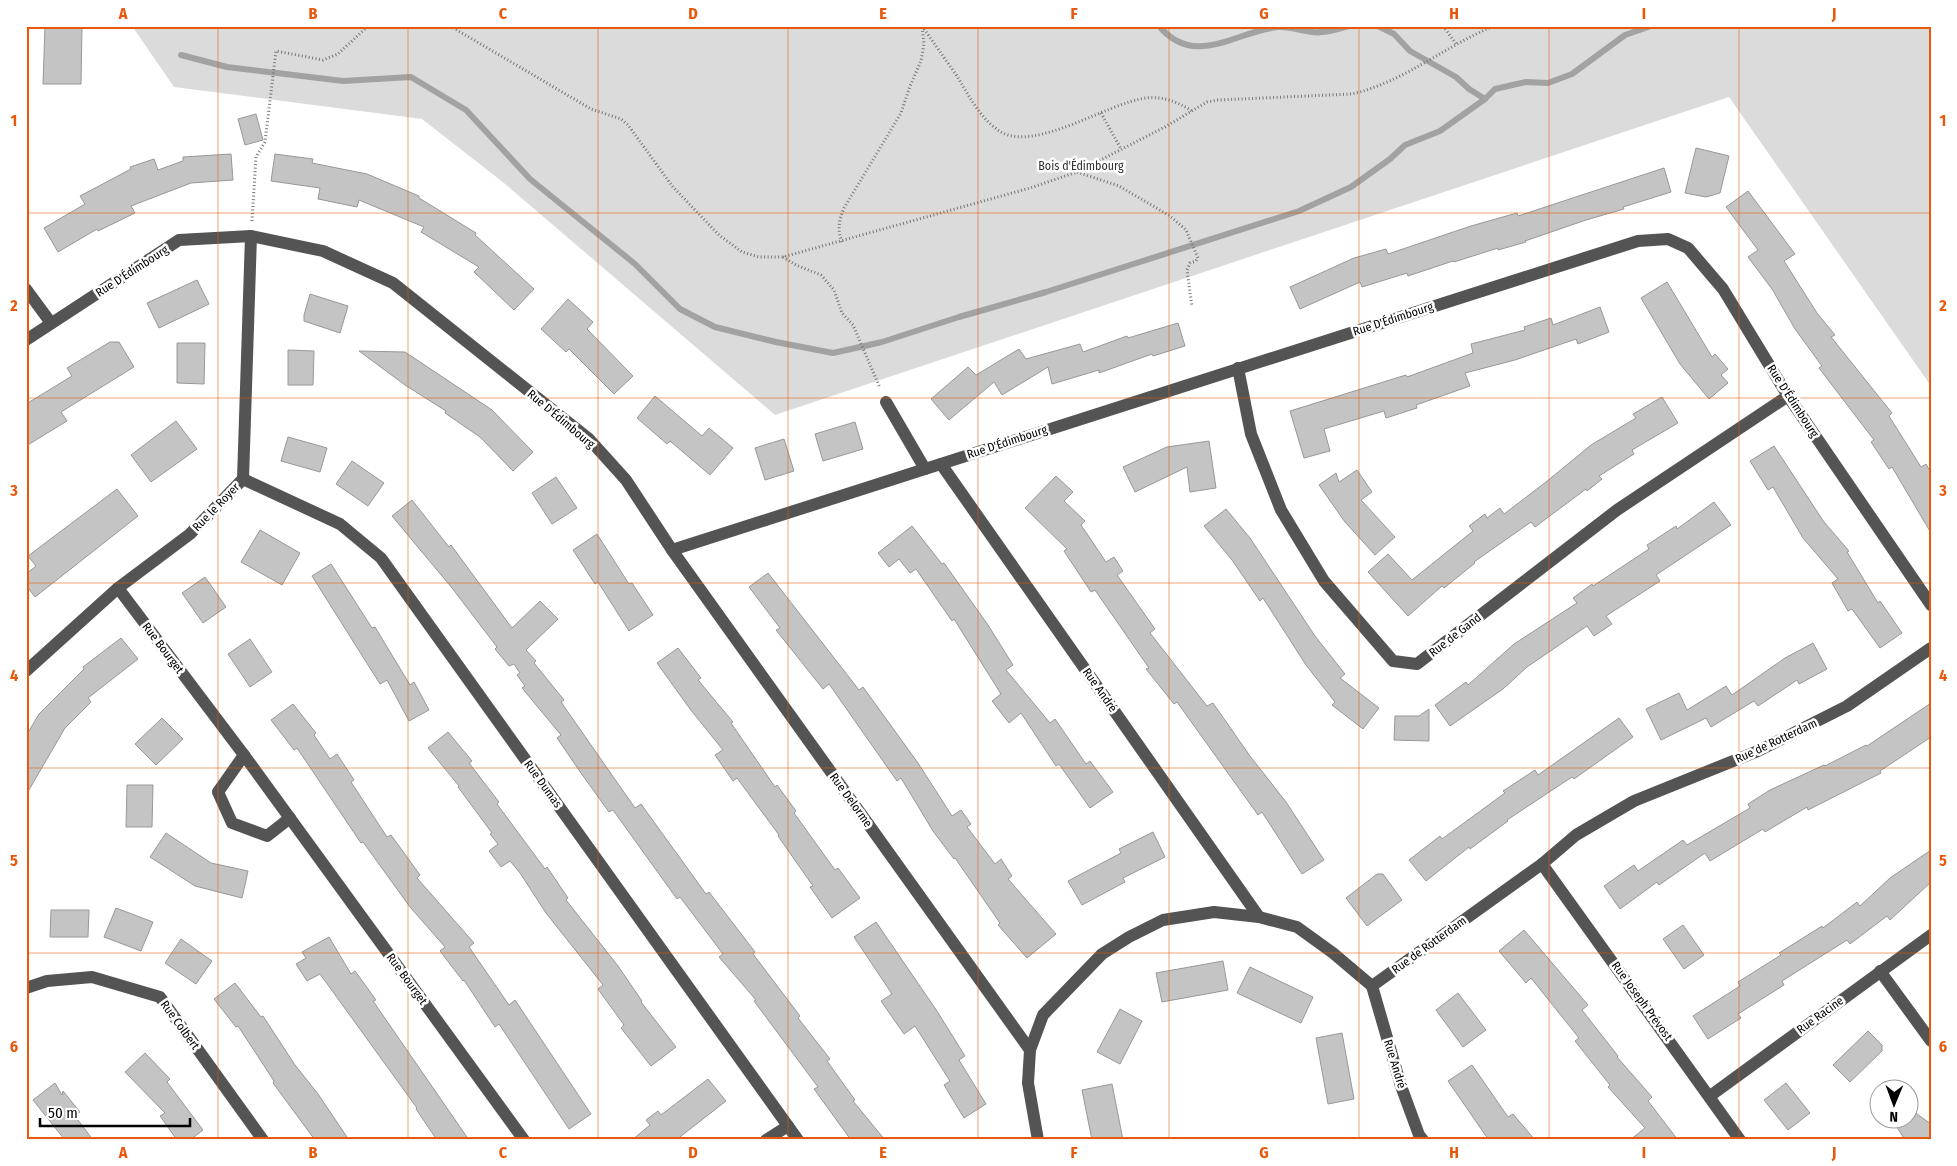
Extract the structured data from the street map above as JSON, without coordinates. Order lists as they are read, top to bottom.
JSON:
{
  "streets": {
    "street": [
      "Rue D'Édimbourg",
      "Rue le Royer",
      "Rue de Gand",
      "Rue Bourget",
      "Rue André",
      "Rue de Rotterdam",
      "Rue Dumas",
      "Rue Delorme",
      "Rue Joseph Prévost",
      "Rue Racine",
      "Rue Colbert"
    ]
  },
  "crossings": [
    ["Rue D'Édimbourg", "Rue le Royer"],
    ["Rue D'Édimbourg", "Rue de Gand"],
    ["Rue D'Édimbourg", "Rue André"],
    ["Rue D'Édimbourg", "Rue Delorme"],
    ["Rue le Royer", "Rue Bourget"],
    ["Rue le Royer", "Rue Dumas"],
    ["Rue André", "Rue de Rotterdam"],
    ["Rue de Rotterdam", "Rue Joseph Prévost"],
    ["Rue Joseph Prévost", "Rue Racine"]
  ],
  "parks": ["Bois d'Édimbourg"],
  "scale_bar": "50 m",
  "north": "bottom",
  "grid": {
    "columns": [
      "A",
      "B",
      "C",
      "D",
      "E",
      "F",
      "G",
      "H",
      "I",
      "J"
    ],
    "rows": [
      "1",
      "2",
      "3",
      "4",
      "5",
      "6"
    ]
  }
}
